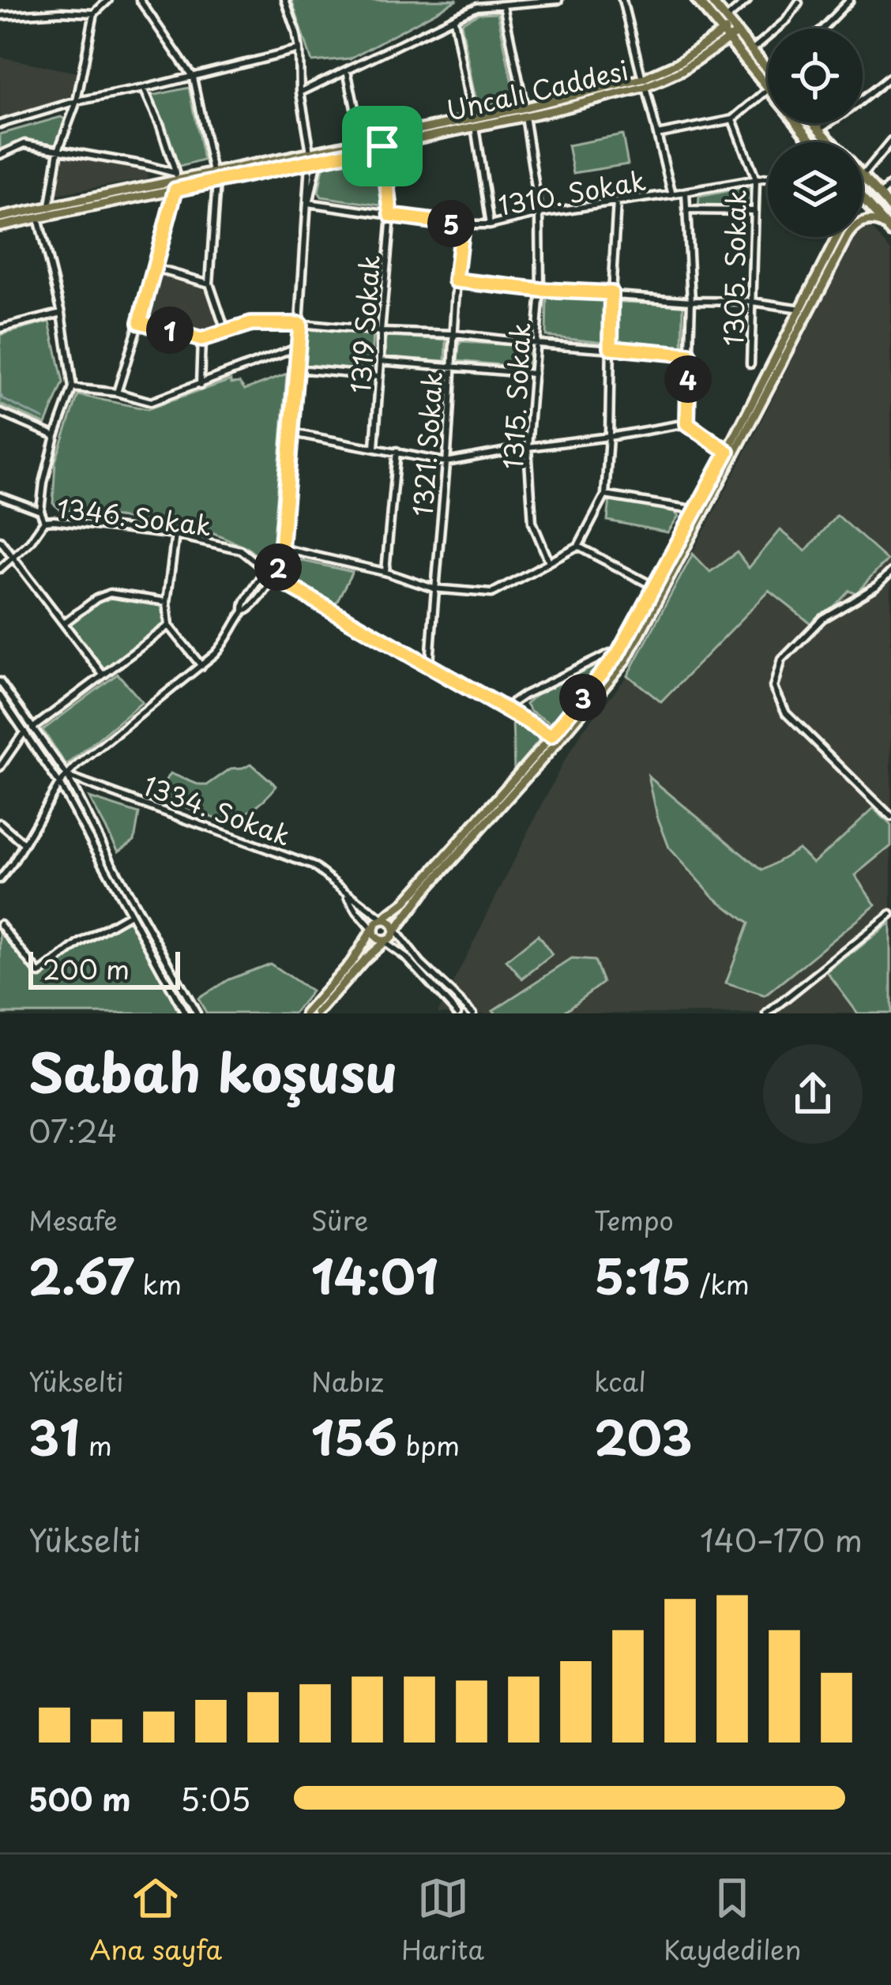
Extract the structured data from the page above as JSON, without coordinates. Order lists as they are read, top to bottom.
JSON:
{
  "streets": {
    "main road": ["Uncalı Caddesi"],
    "street": [
      "1310. Sokak",
      "1305. Sokak",
      "1319 Sokak",
      "1315. Sokak",
      "1321. Sokak",
      "1346. Sokak",
      "1334. Sokak"
    ]
  },
  "crossings": [
    ["Uncalı Caddesi", "1319 Sokak"],
    ["Uncalı Caddesi", "1315. Sokak"],
    ["1310. Sokak", "1305. Sokak"],
    ["1310. Sokak", "1319 Sokak"],
    ["1310. Sokak", "1315. Sokak"],
    ["1310. Sokak", "1321. Sokak"],
    ["1321. Sokak", "1346. Sokak"]
  ],
  "scale_bar": "200 m",
  "page": {
    "pins": [
      "5",
      "1",
      "4",
      "2",
      "3"
    ],
    "scale": "200 m",
    "heading": ["Sabah koşusu", "07:24"],
    "stats": [
      ["Mesafe", "2.67 km"],
      ["Süre", "14:01"],
      ["Tempo", "5:15 /km"],
      ["Yükselti", "31 m"],
      ["Nabız", "156 bpm"],
      ["kcal", "203"]
    ],
    "chart": ["Yükselti", "140–170 m"],
    "list": [
      {
        "name": "500 m",
        "note": "5:05"
      }
    ],
    "tabs": ["Ana sayfa", "Harita", "Kaydedilen"]
  }
}
